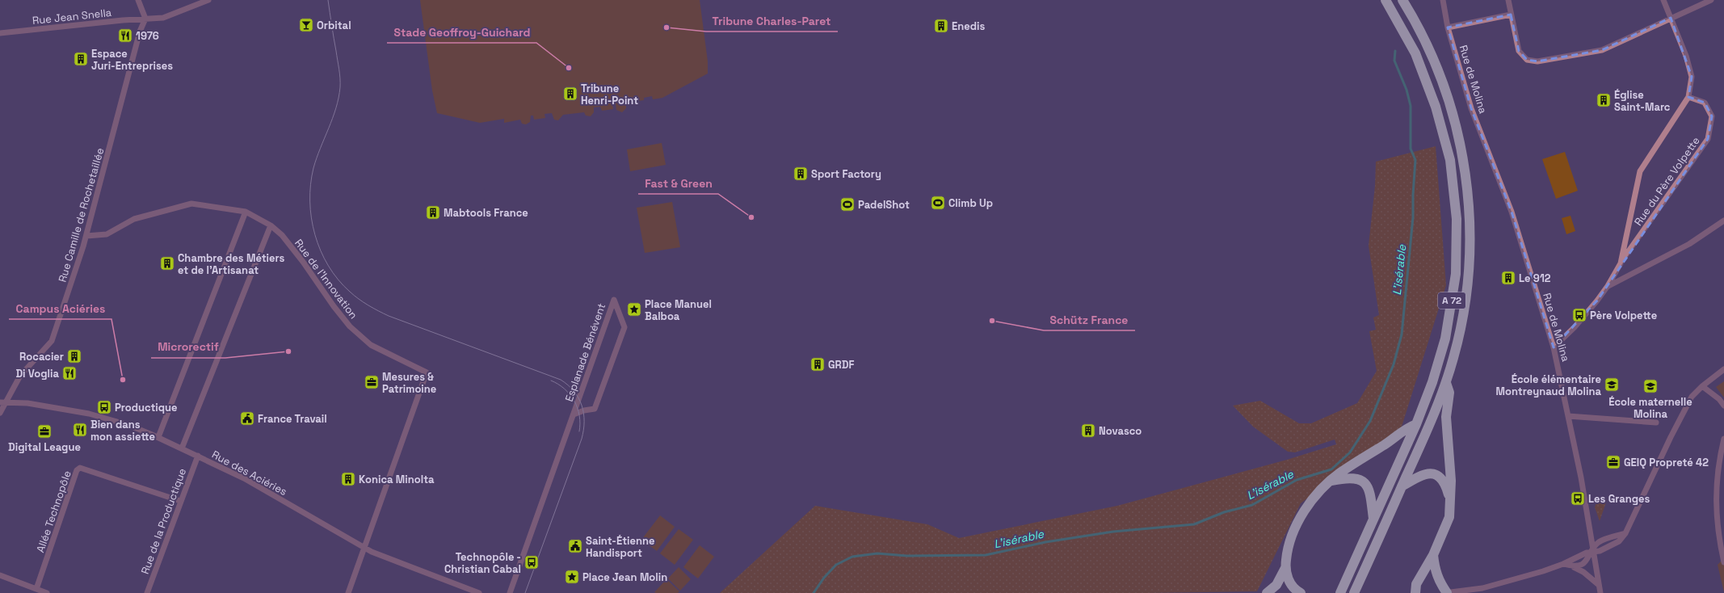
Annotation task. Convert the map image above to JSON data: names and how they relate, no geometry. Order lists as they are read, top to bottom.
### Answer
{
  "streets": {
    "highway": ["A 72"],
    "street": [
      "Rue Jean Snella",
      "Rue de Molina",
      "Rue du Père Volpette",
      "Rue Camille de Rochetaillée",
      "Rue de l'Innovation",
      "Esplanade Bénévent",
      "Rue des Aciéries",
      "Allée Technopôle",
      "Rue de la Productique"
    ]
  },
  "crossings": [
    ["Rue Jean Snella", "Rue Camille de Rochetaillée"],
    ["Rue de Molina", "Rue du Père Volpette"],
    ["Rue Camille de Rochetaillée", "Rue de l'Innovation"],
    ["Rue Camille de Rochetaillée", "Rue des Aciéries"],
    ["Rue de l'Innovation", "Rue des Aciéries"],
    ["Rue des Aciéries", "Rue de la Productique"],
    ["Allée Technopôle", "Rue de la Productique"]
  ],
  "water": ["L'isérable"],
  "places": {
    "bar": ["Orbital"],
    "building": [
      "Enedis",
      "Espace Juri-Entreprises",
      "Tribune Henri-Point",
      "Église Saint-Marc",
      "Sport Factory",
      "Mabtools France",
      "Chambre des Métiers et de l'Artisanat",
      "Le 912",
      "Rocacier",
      "GRDF",
      "Novasco",
      "Konica Minolta"
    ],
    "other": [
      "Tribune Charles-Paret",
      "Stade Geoffroy-Guichard",
      "Fast & Green",
      "Schütz France",
      "Microrectif",
      "Campus Aciéries"
    ],
    "restaurant": ["1976", "Di Voglia", "Bien dans mon assiette"],
    "sports": ["Climb Up", "PadelShot"],
    "place": ["Place Manuel Balboa", "Place Jean Molin"],
    "bus stop": [
      "Père Volpette",
      "Productique",
      "Les Granges",
      "Technopôle - Christian Cabal"
    ],
    "office": ["Mesures & Patrimoine", "Digital League", "GEIQ Propreté 42"],
    "school or university": ["École élémentaire Montreynaud Molina", "École maternelle Molina"],
    "public building": ["France Travail", "Saint-Étienne Handisport"]
  }
}
